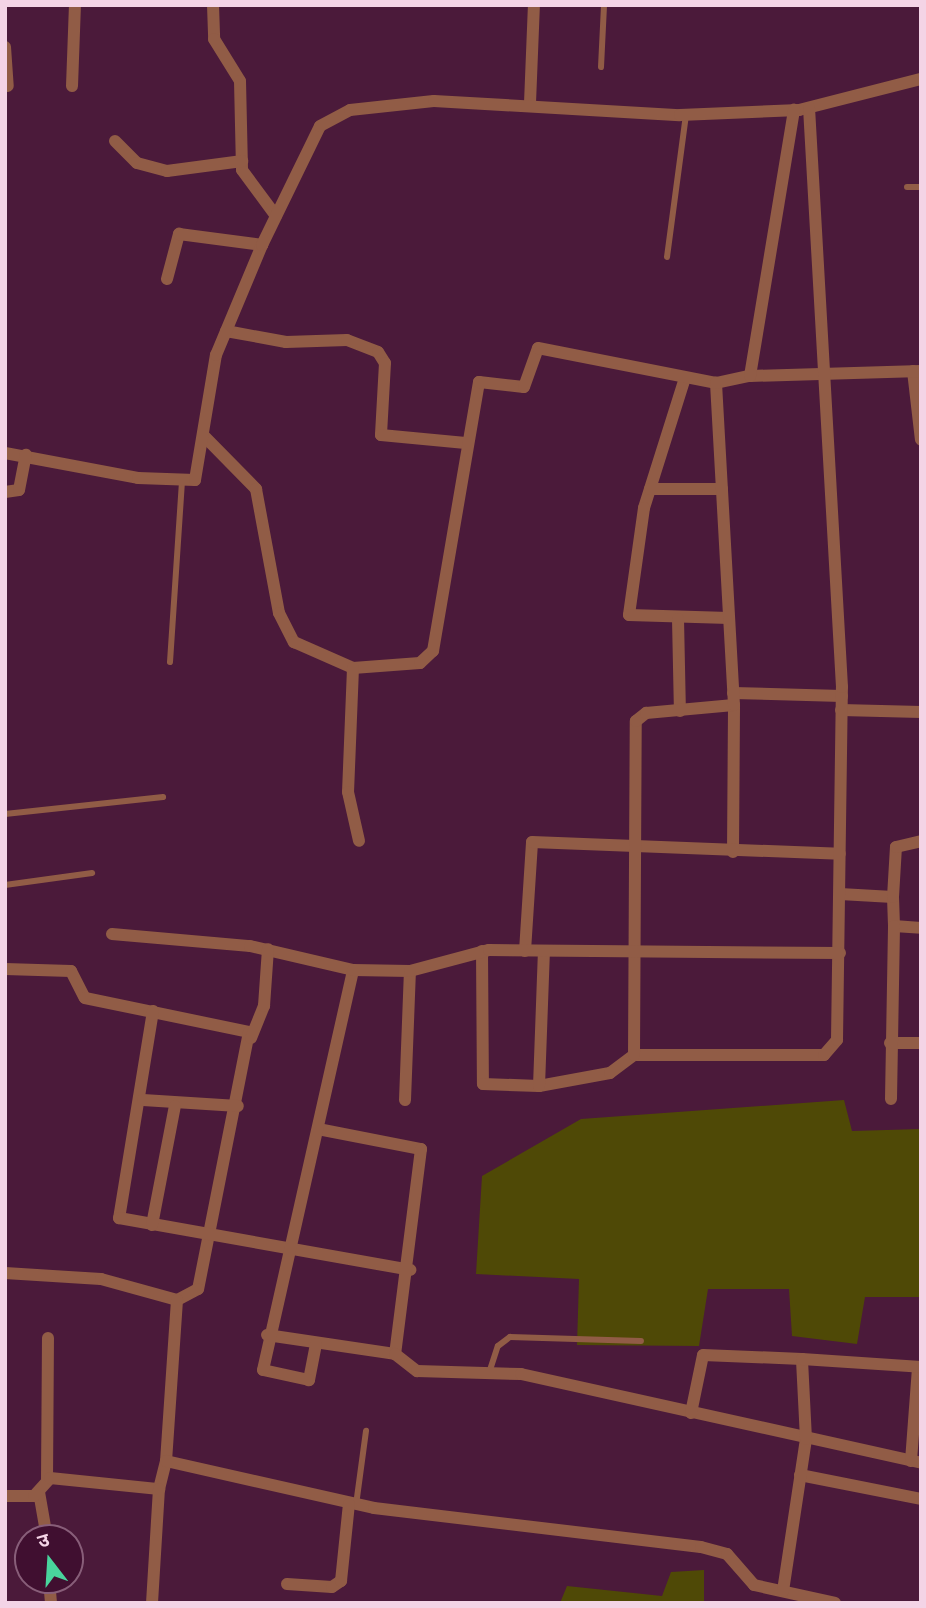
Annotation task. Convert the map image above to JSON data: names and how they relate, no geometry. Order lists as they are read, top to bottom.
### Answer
{
  "north": "top"
}
